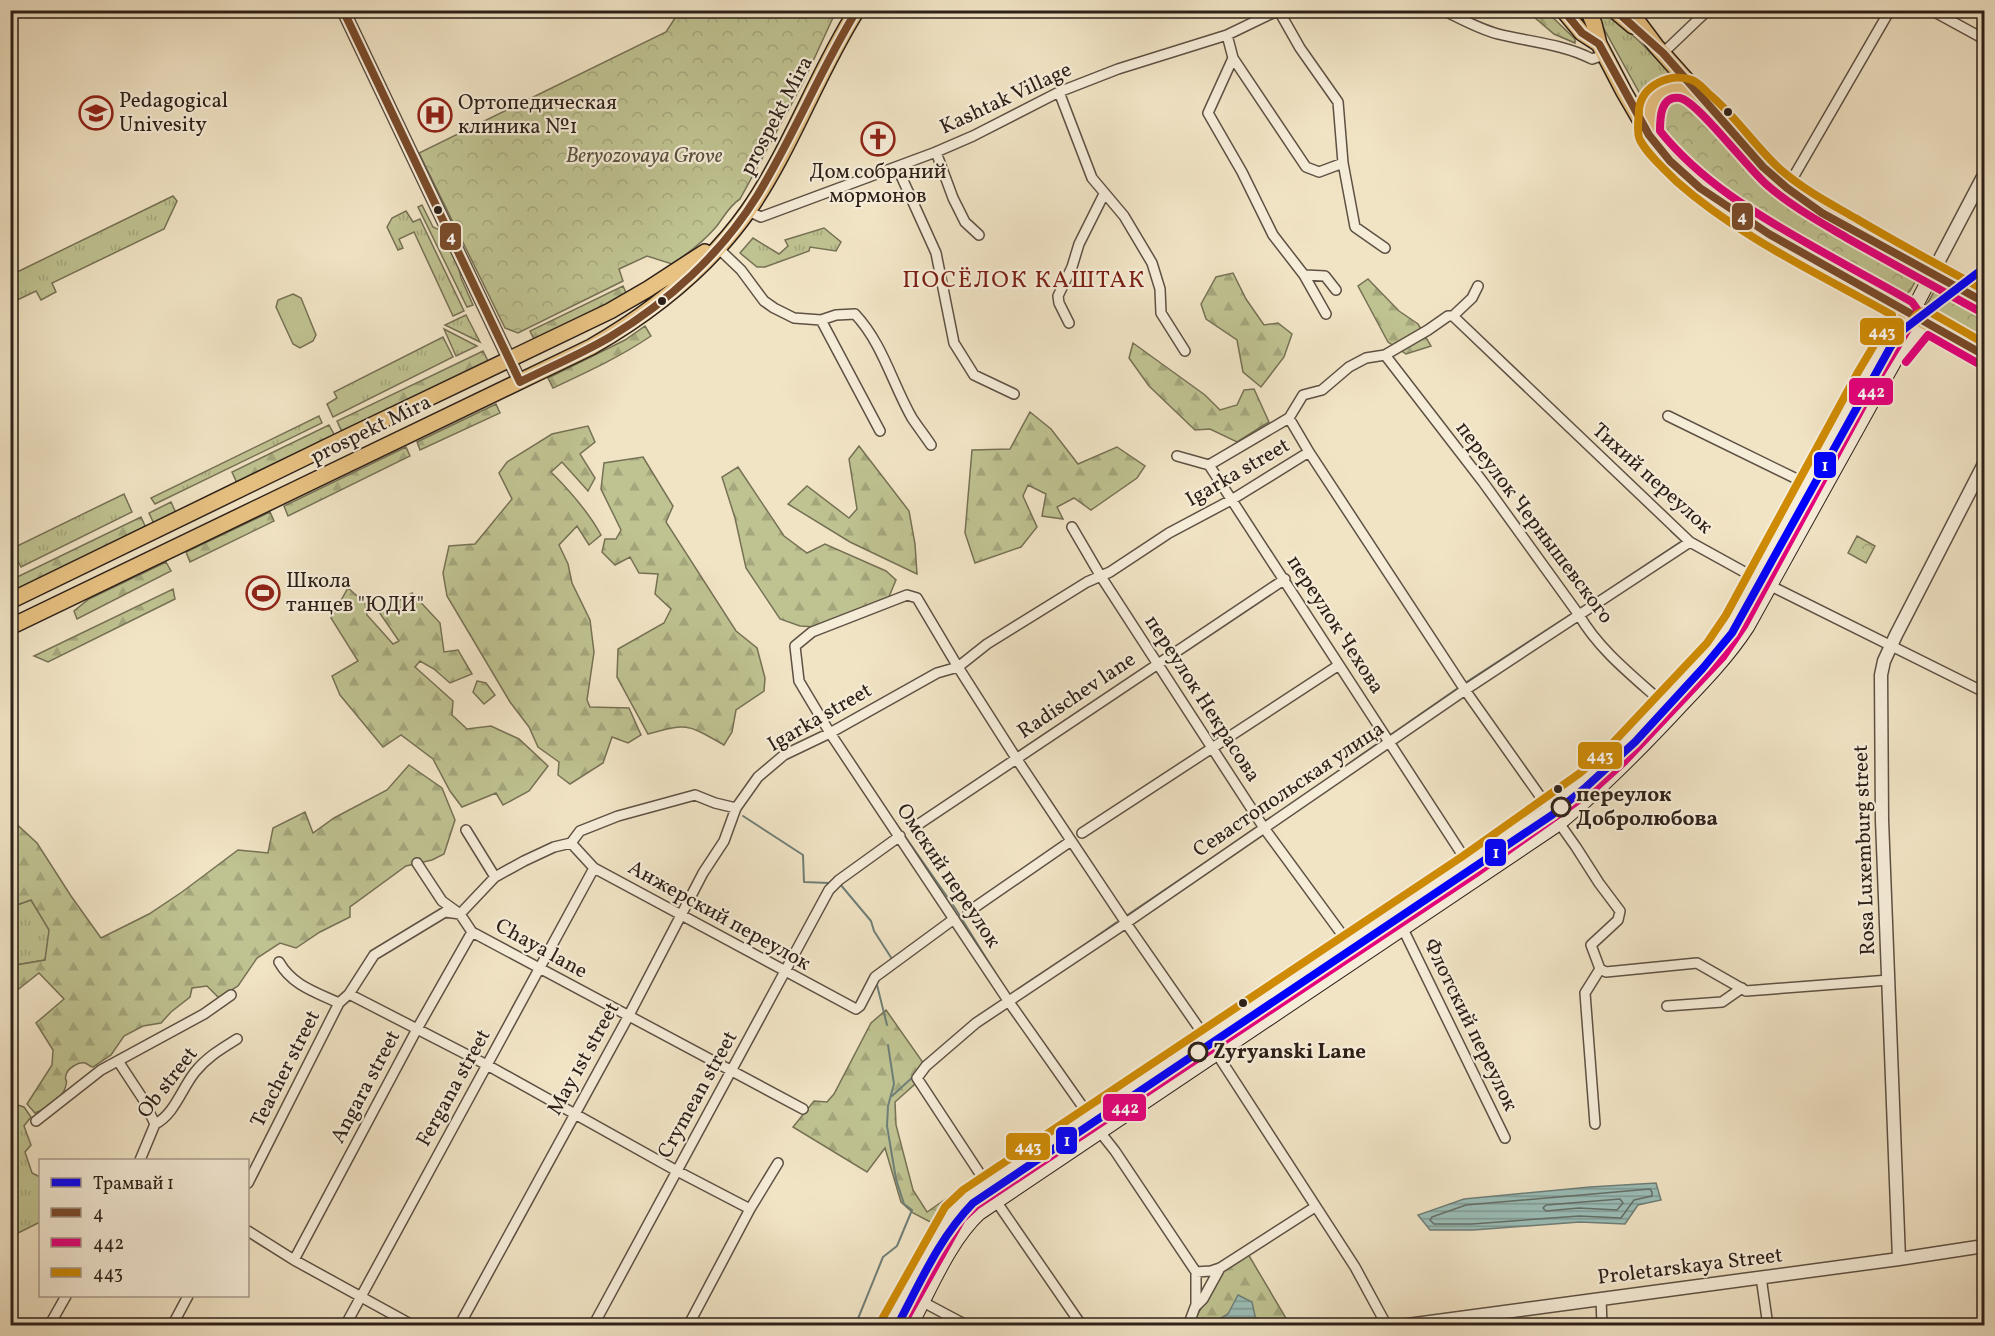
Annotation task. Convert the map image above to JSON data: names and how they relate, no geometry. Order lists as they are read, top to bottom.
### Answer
{
  "streets": {
    "main road": ["prospekt Mira"],
    "street": [
      "Kashtak Village",
      "Igarka street",
      "Тихий переулок",
      "переулок Чернышевского",
      "переулок Чехова",
      "Radischev lane",
      "переулок Некрасова",
      "Севастопольская улица",
      "Rosa Luxemburg street",
      "Омский переулок",
      "Анжерский переулок",
      "Chaya lane",
      "Флотский переулок",
      "May 1st street",
      "Teacher street",
      "Ob street",
      "Angara street",
      "Fergana street",
      "Crymean street",
      "Proletarskaya Street"
    ]
  },
  "crossings": [
    ["Kashtak Village", "prospekt Mira"],
    ["Igarka street", "переулок Чехова"],
    ["Igarka street", "переулок Некрасова"],
    ["Igarka street", "Омский переулок"],
    ["Igarka street", "May 1st street"],
    ["Тихий переулок", "Севастопольская улица"],
    ["Тихий переулок", "Rosa Luxemburg street"],
    ["переулок Чернышевского", "Севастопольская улица"],
    ["переулок Чехова", "Radischev lane"],
    ["переулок Чехова", "Севастопольская улица"],
    ["Radischev lane", "переулок Некрасова"],
    ["переулок Некрасова", "Севастопольская улица"],
    ["Севастопольская улица", "Омский переулок"],
    ["Rosa Luxemburg street", "Proletarskaya Street"],
    ["Омский переулок", "Анжерский переулок"],
    ["Омский переулок", "Crymean street"],
    ["Анжерский переулок", "May 1st street"],
    ["Анжерский переулок", "Fergana street"],
    ["Анжерский переулок", "Crymean street"],
    ["Chaya lane", "May 1st street"],
    ["Chaya lane", "Angara street"],
    ["Chaya lane", "Fergana street"],
    ["Chaya lane", "Crymean street"]
  ],
  "districts": ["ПОСЁЛОК КАШТАК"],
  "parks": ["Beryozovaya Grove"],
  "places": {
    "school or university": ["Pedagogical Univesity"],
    "hospital": ["Ортопедическая клиника №1"],
    "church": ["Дом собраний мормонов"],
    "sports": ["Школа танцев \"ЮДИ\""],
    "other": ["переулок Добролюбова", "Zyryanski Lane"]
  },
  "lines": [
    "transit line 4",
    "transit line 443",
    "transit line 442",
    "tram line 1"
  ],
  "legend": [
    "Трамвай 1",
    "4",
    "442",
    "443"
  ]
}
